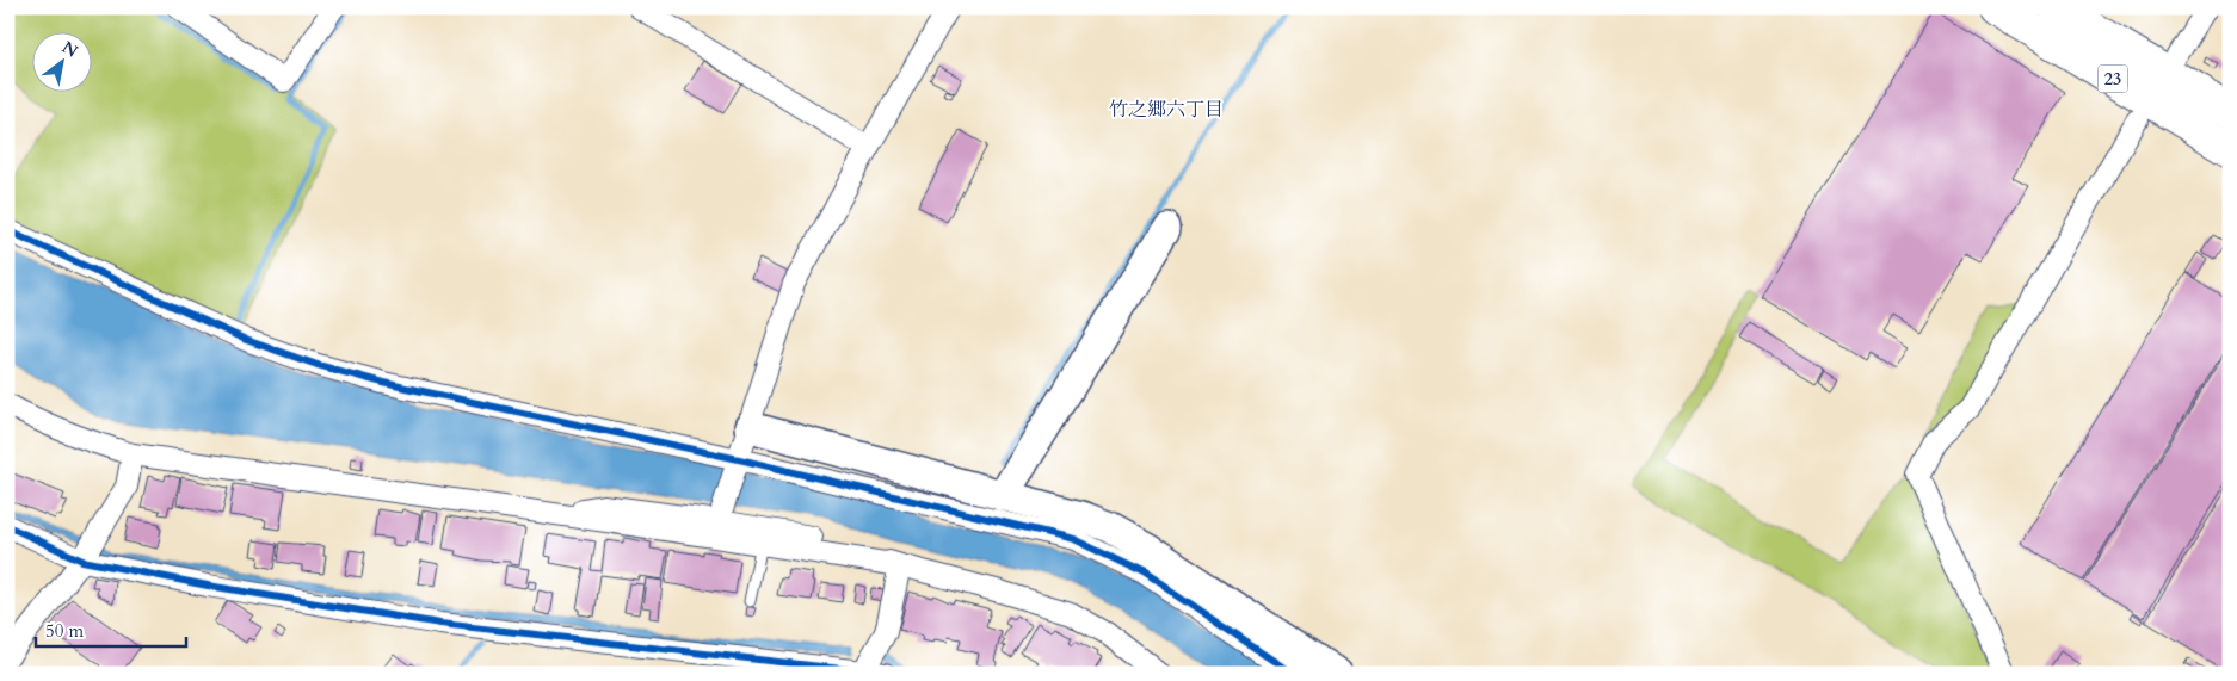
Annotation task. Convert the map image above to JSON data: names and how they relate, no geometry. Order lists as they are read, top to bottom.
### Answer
{
  "streets": {
    "highway": ["23"]
  },
  "districts": ["竹之郷六丁目"],
  "scale_bar": "50 m",
  "north": "top right"
}
